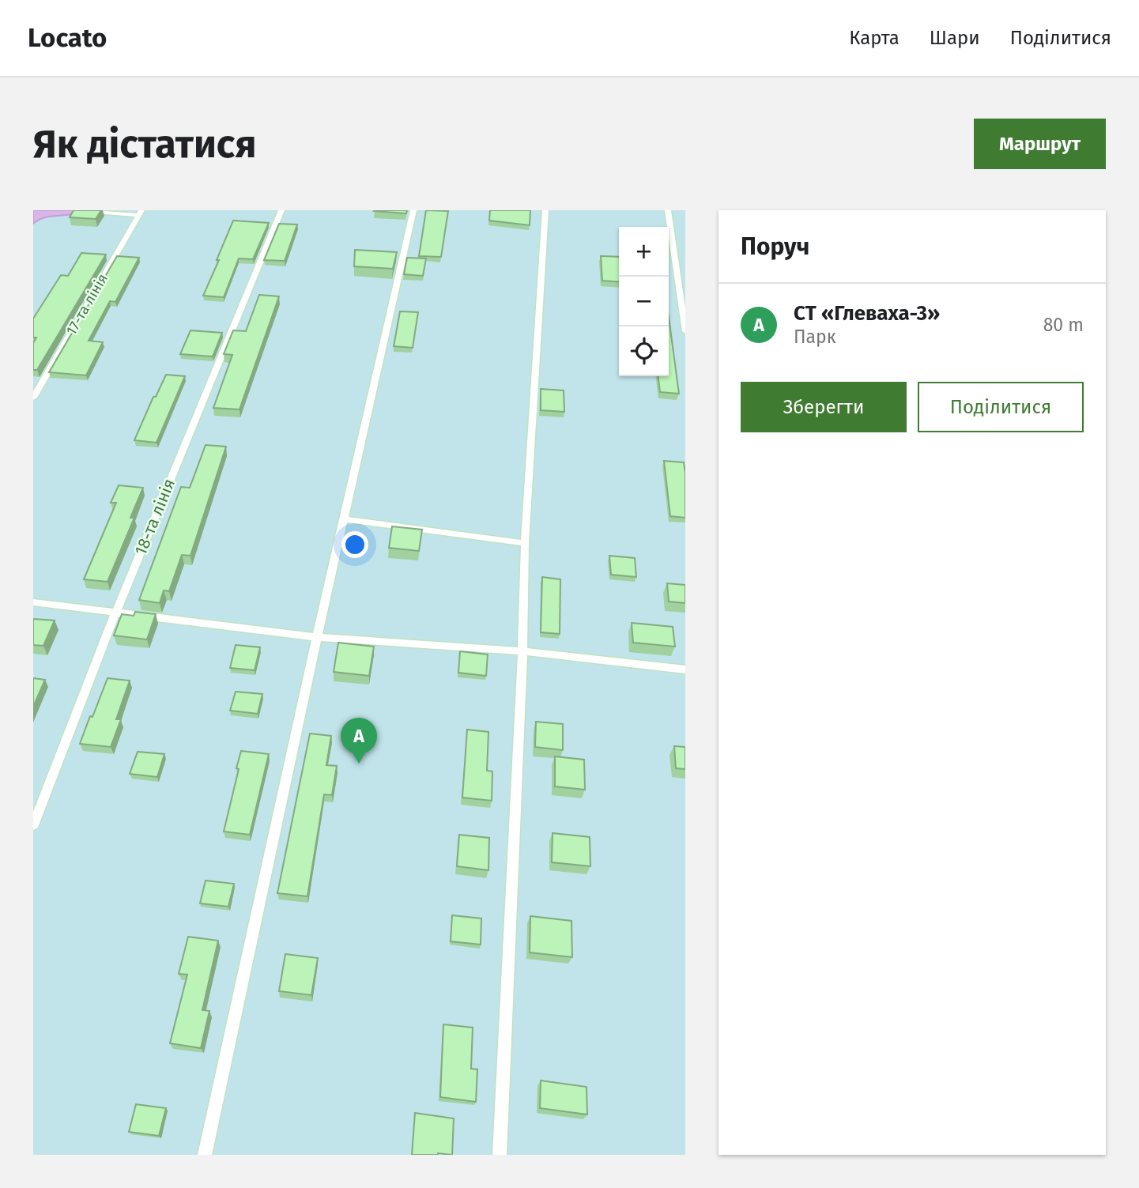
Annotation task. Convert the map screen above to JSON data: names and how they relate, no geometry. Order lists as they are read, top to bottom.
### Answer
{
  "streets": {
    "lane": ["17-та лінія", "18-та лінія"]
  },
  "page": {
    "header": "Locato",
    "nav": ["Карта", "Шари", "Поділитися"],
    "buttons": [
      "Маршрут",
      ["Зберегти", "Поділитися"]
    ],
    "title": "Як дістатися",
    "heading": "Поруч",
    "map_buttons": ["+", "−"],
    "list": [
      {
        "mark": "A",
        "name": "СТ «Глеваха-3»",
        "note": "Парк",
        "value": "80 m"
      }
    ],
    "pins": "A"
  }
}
